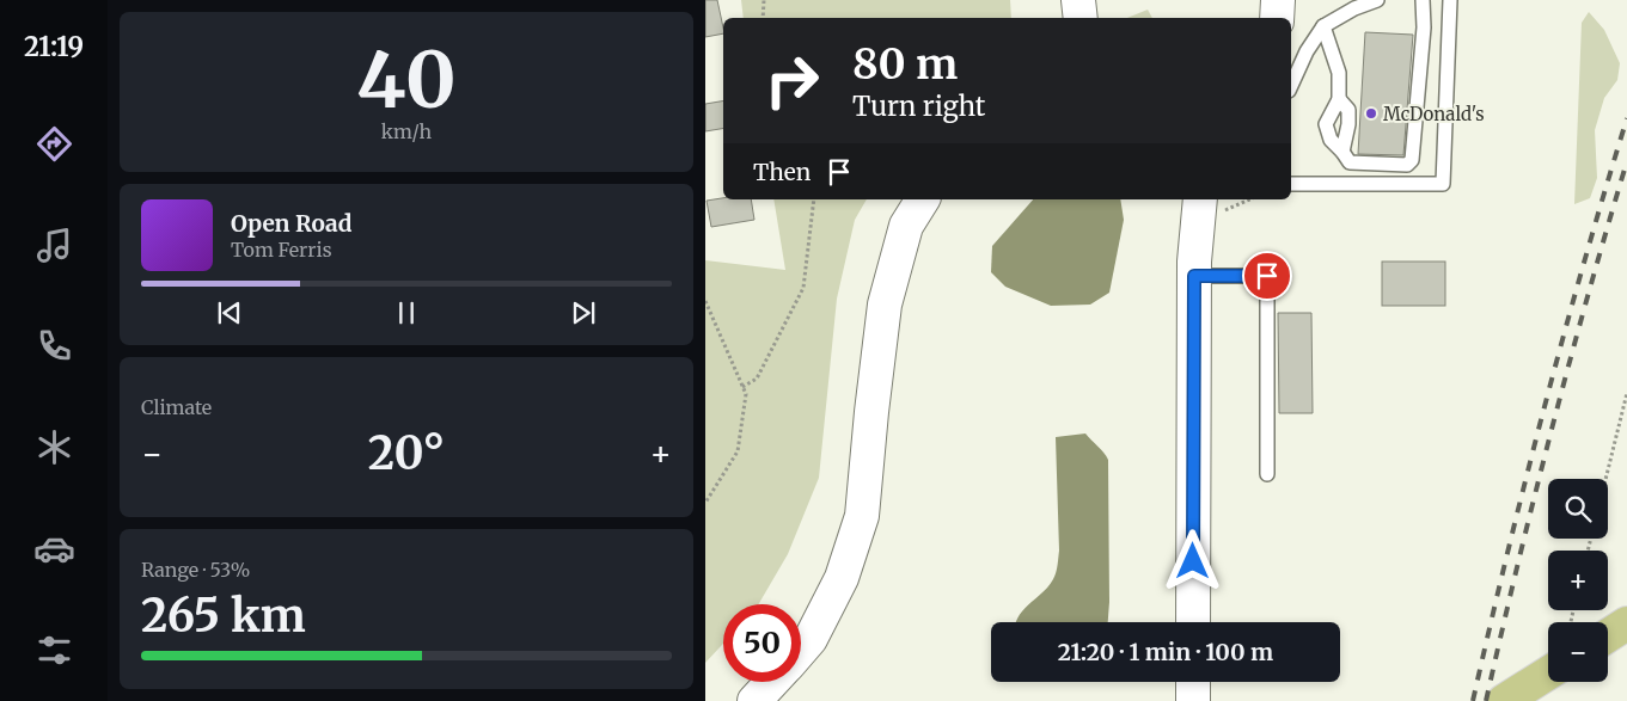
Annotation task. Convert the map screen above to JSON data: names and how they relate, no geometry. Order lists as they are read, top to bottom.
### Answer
{
  "places": ["McDonald's"],
  "page": {
    "tabs": "21:19",
    "tile": [
      ["40", "km/h"],
      "Climate",
      ["Range · 53%", "265 km"]
    ],
    "turn": ["80 m", "Turn right"],
    "then": "Then",
    "song": ["Open Road", "Tom Ferris"],
    "heat": ["−", "20°", "+"],
    "map_buttons": ["+", "−"],
    "limit": "50",
    "trip": "21:20 · 1 min · 100 m"
  }
}
